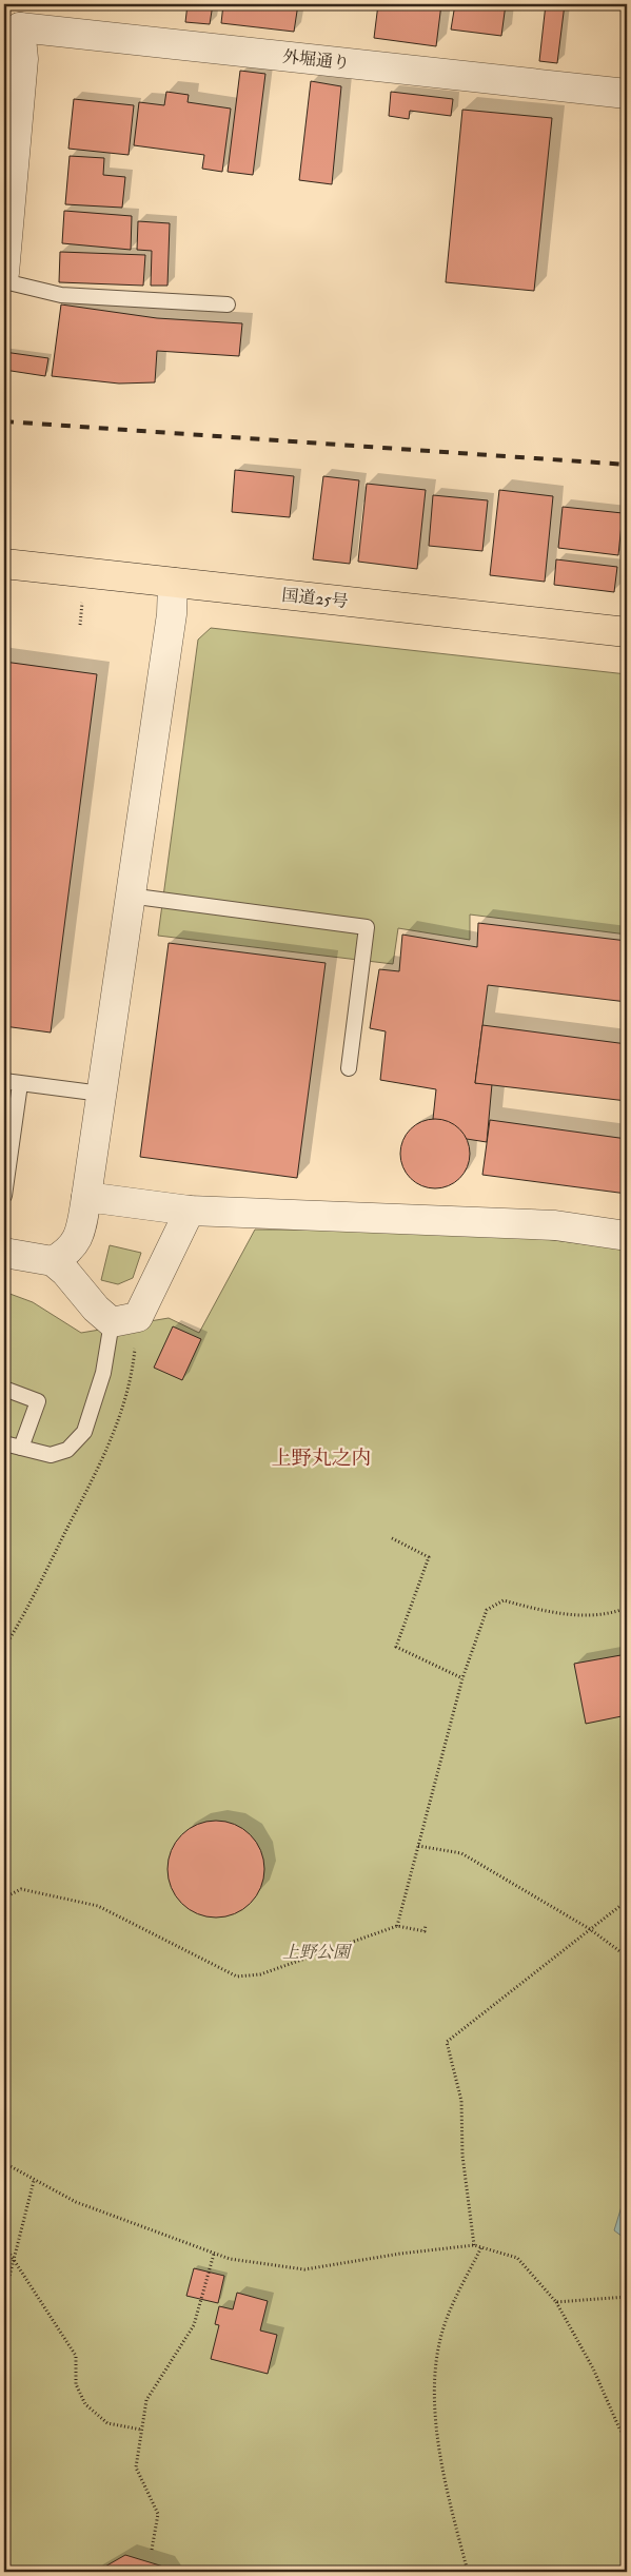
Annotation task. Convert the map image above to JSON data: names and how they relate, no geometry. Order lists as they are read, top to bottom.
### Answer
{
  "streets": {
    "highway": ["国道25号"],
    "street": ["外堀通り"]
  },
  "districts": ["上野丸之内"],
  "parks": ["上野公園"]
}
